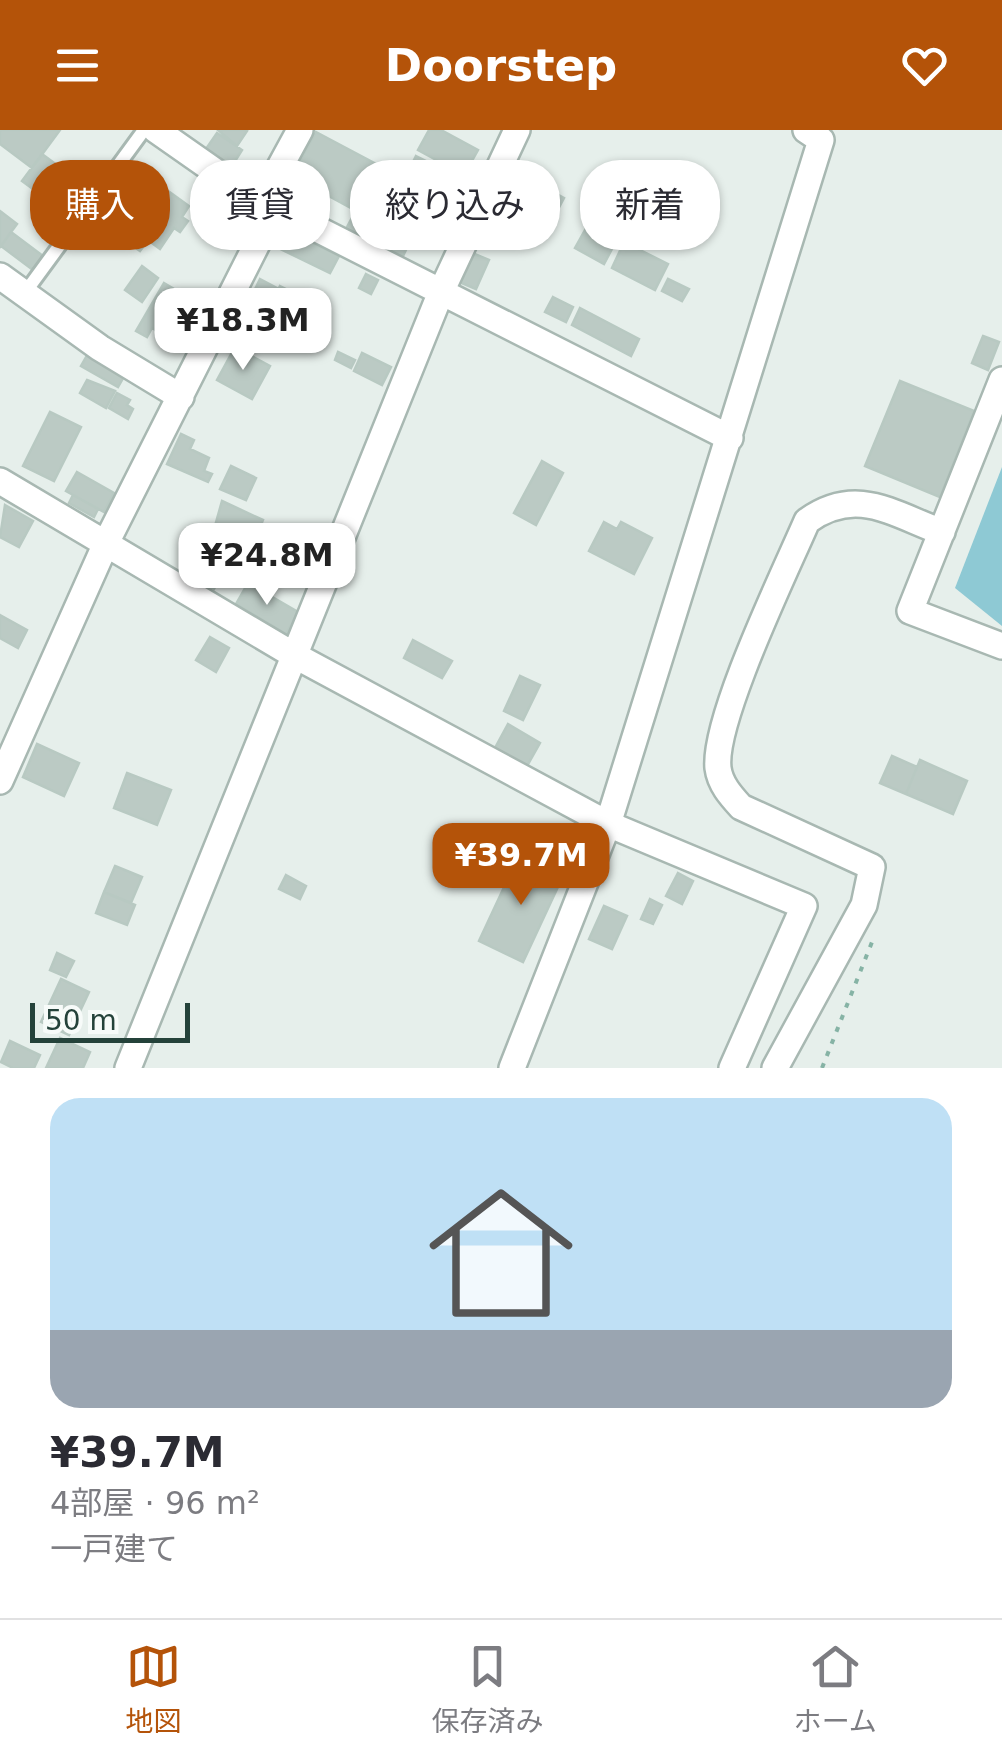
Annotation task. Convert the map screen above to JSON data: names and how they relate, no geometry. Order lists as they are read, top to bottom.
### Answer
{
  "scale_bar": "50 m",
  "page": {
    "header": "Doorstep",
    "chip": [
      "購入",
      "賃貸",
      "絞り込み",
      "新着"
    ],
    "price": ["¥18.3M", "¥24.8M", "¥39.7M"],
    "scale": "50 m",
    "list": [
      {
        "name": "¥39.7M",
        "note": "4部屋 · 96 m² · 一戸建て"
      }
    ],
    "tabs": ["地図", "保存済み", "ホーム"]
  }
}
